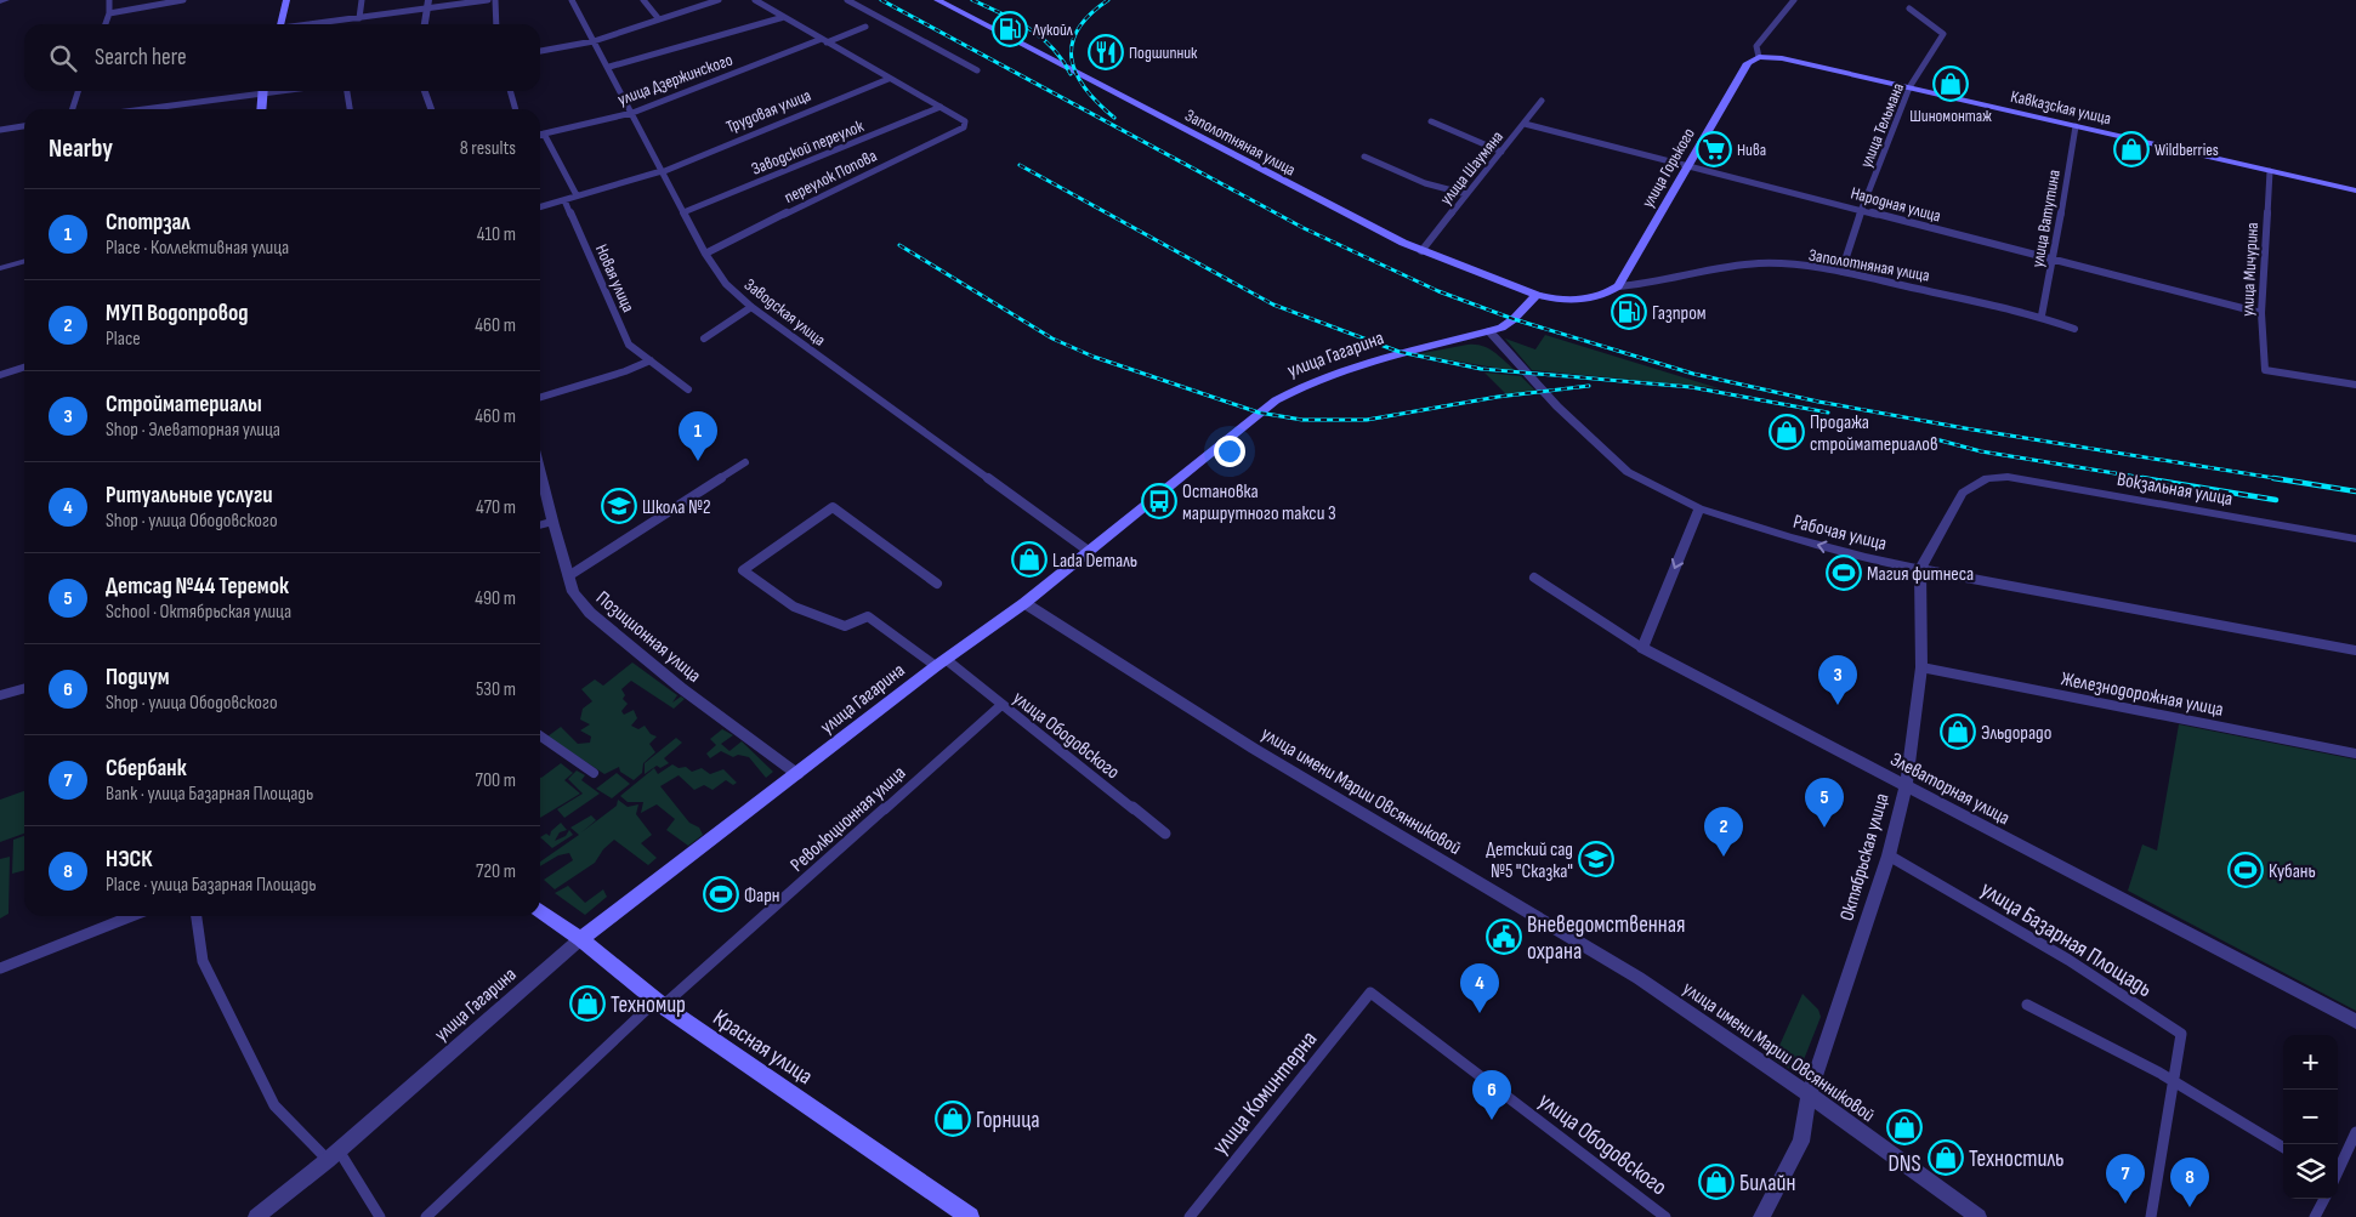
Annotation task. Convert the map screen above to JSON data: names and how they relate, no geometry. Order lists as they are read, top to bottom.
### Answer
{
  "streets": {
    "main road": [
      "Кавказская улица",
      "Заполотняная улица",
      "улица Горького",
      "улица Гагарина",
      "Красная улица"
    ],
    "street": [
      "улица Дзержинского",
      "Трудовая улица",
      "улица Тельмана",
      "Заводской переулок",
      "улица Шаумяна",
      "переулок Попова",
      "Народная улица",
      "улица Ватутина",
      "улица Мичурина",
      "Новая улица",
      "Заводская улица",
      "Вокзальная улица",
      "Рабочая улица",
      "Позиционная улица",
      "Железнодорожная улица",
      "улица Ободовского",
      "Элеваторная улица",
      "улица имени Марии Овсянниковой",
      "Революционная улица",
      "Октябрьская улица",
      "улица Базарная Площадь",
      "улица Коминтерна"
    ]
  },
  "crossings": [
    ["улица Дзержинского", "Заводская улица"],
    ["Кавказская улица", "улица Тельмана"],
    ["Кавказская улица", "улица Горького"],
    ["Кавказская улица", "улица Ватутина"],
    ["Кавказская улица", "улица Мичурина"],
    ["Трудовая улица", "Новая улица"],
    ["Трудовая улица", "Заводская улица"],
    ["улица Тельмана", "Заполотняная улица"],
    ["улица Тельмана", "Народная улица"],
    ["Заполотняная улица", "улица Шаумяна"],
    ["Заполотняная улица", "улица Горького"],
    ["Заполотняная улица", "улица Ватутина"],
    ["Заполотняная улица", "улица Гагарина"],
    ["Заводской переулок", "переулок Попова"],
    ["Заводской переулок", "Заводская улица"],
    ["улица Шаумяна", "Народная улица"],
    ["улица Горького", "Народная улица"],
    ["переулок Попова", "Заводская улица"],
    ["Народная улица", "улица Ватутина"],
    ["Народная улица", "улица Мичурина"],
    ["Заводская улица", "улица Гагарина"],
    ["улица Гагарина", "Рабочая улица"],
    ["улица Гагарина", "Позиционная улица"],
    ["улица Гагарина", "улица Ободовского"],
    ["улица Гагарина", "улица имени Марии Овсянниковой"],
    ["улица Гагарина", "Красная улица"],
    ["Вокзальная улица", "Октябрьская улица"],
    ["Рабочая улица", "Октябрьская улица"],
    ["Железнодорожная улица", "Октябрьская улица"],
    ["улица Ободовского", "Революционная улица"],
    ["улица Ободовского", "улица Коминтерна"],
    ["Элеваторная улица", "Октябрьская улица"],
    ["улица имени Марии Овсянниковой", "Октябрьская улица"],
    ["Революционная улица", "Красная улица"],
    ["Октябрьская улица", "улица Базарная Площадь"]
  ],
  "places": {
    "fuel station": ["Лукойл", "Газпром"],
    "restaurant": ["Подшипник"],
    "shop": [
      "Шиномонтаж",
      "Wildberries",
      "Продажа стройматериалов",
      "Lada Dеталь",
      "Эльдорадо",
      "Техномир",
      "Горница",
      "DNS",
      "Техностиль",
      "Билайн"
    ],
    "supermarket": ["Нива"],
    "bus stop": ["Остановка маршрутного такси 3"],
    "school or university": ["Школа №2", "Детский сад №5 \"Сказка\""],
    "sports": ["Магия фитнеса", "Кубань", "Фарн"],
    "public building": ["Вневедомственная охрана"]
  },
  "page": {
    "search": "Search here",
    "heading": ["Nearby", "8 results"],
    "list": [
      {
        "mark": "1",
        "name": "Спотрзал",
        "note": "Place · Коллективная улица",
        "value": "410 m"
      },
      {
        "mark": "2",
        "name": "МУП Водопровод",
        "note": "Place",
        "value": "460 m"
      },
      {
        "mark": "3",
        "name": "Стройматериалы",
        "note": "Shop · Элеваторная улица",
        "value": "460 m"
      },
      {
        "mark": "4",
        "name": "Ритуальные услуги",
        "note": "Shop · улица Ободовского",
        "value": "470 m"
      },
      {
        "mark": "5",
        "name": "Детсад №44 Теремок",
        "note": "School · Октябрьская улица",
        "value": "490 m"
      },
      {
        "mark": "6",
        "name": "Подиум",
        "note": "Shop · улица Ободовского",
        "value": "530 m"
      },
      {
        "mark": "7",
        "name": "Сбербанк",
        "note": "Bank · улица Базарная Площадь",
        "value": "700 m"
      },
      {
        "mark": "8",
        "name": "НЭСК",
        "note": "Place · улица Базарная Площадь",
        "value": "720 m"
      }
    ],
    "pins": [
      "1",
      "3",
      "5",
      "2",
      "4",
      "6",
      "7",
      "8"
    ],
    "map_buttons": ["+", "−"]
  }
}
